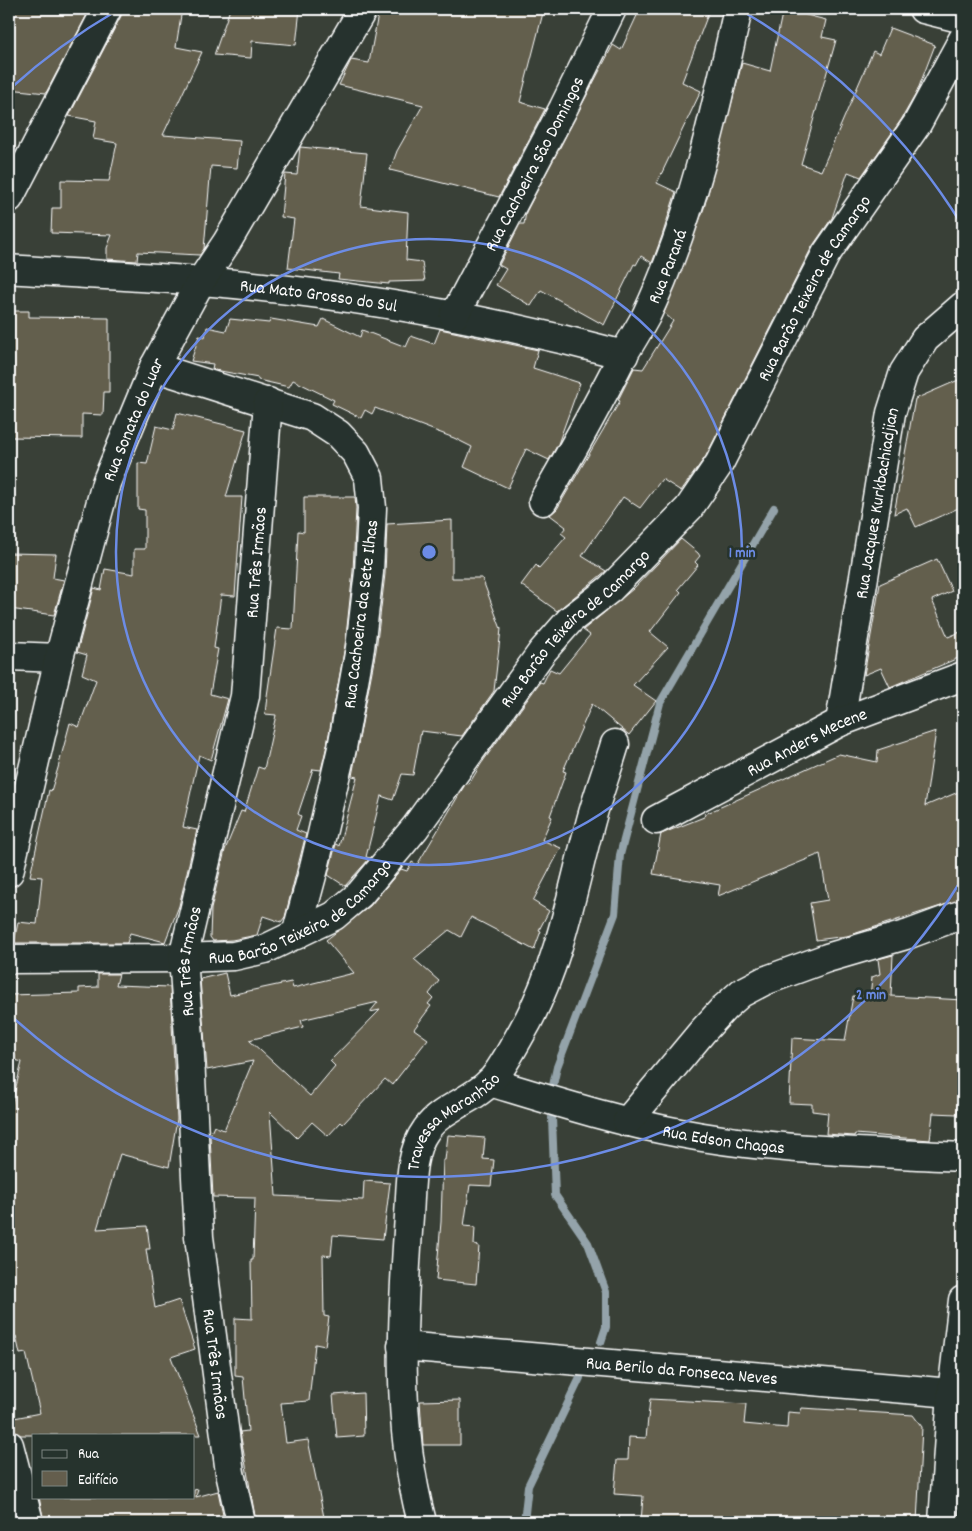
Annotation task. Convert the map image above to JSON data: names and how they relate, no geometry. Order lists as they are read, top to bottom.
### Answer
{
  "streets": {
    "street": [
      "Rua Cachoeira São Domingos",
      "Rua Paraná",
      "Rua Barão Teixeira de Camargo",
      "Rua Mato Grosso do Sul",
      "Rua Sonata do Luar",
      "Rua Jacques Kurkbachiadjian",
      "Rua Três Irmãos",
      "Rua Cachoeira da Sete Ilhas",
      "Rua Anders Mecene",
      "Travessa Maranhão",
      "Rua Edson Chagas",
      "Rua Berilo da Fonseca Neves"
    ]
  },
  "crossings": [
    ["Rua Cachoeira São Domingos", "Rua Mato Grosso do Sul"],
    ["Rua Paraná", "Rua Mato Grosso do Sul"],
    ["Rua Barão Teixeira de Camargo", "Rua Três Irmãos"],
    ["Rua Barão Teixeira de Camargo", "Rua Cachoeira da Sete Ilhas"],
    ["Rua Mato Grosso do Sul", "Rua Sonata do Luar"],
    ["Rua Sonata do Luar", "Rua Cachoeira da Sete Ilhas"],
    ["Rua Jacques Kurkbachiadjian", "Rua Anders Mecene"],
    ["Rua Três Irmãos", "Rua Cachoeira da Sete Ilhas"],
    ["Travessa Maranhão", "Rua Edson Chagas"],
    ["Travessa Maranhão", "Rua Berilo da Fonseca Neves"]
  ],
  "legend": ["Rua", "Edifício"],
  "rings": ["1 min", "2 min"]
}
